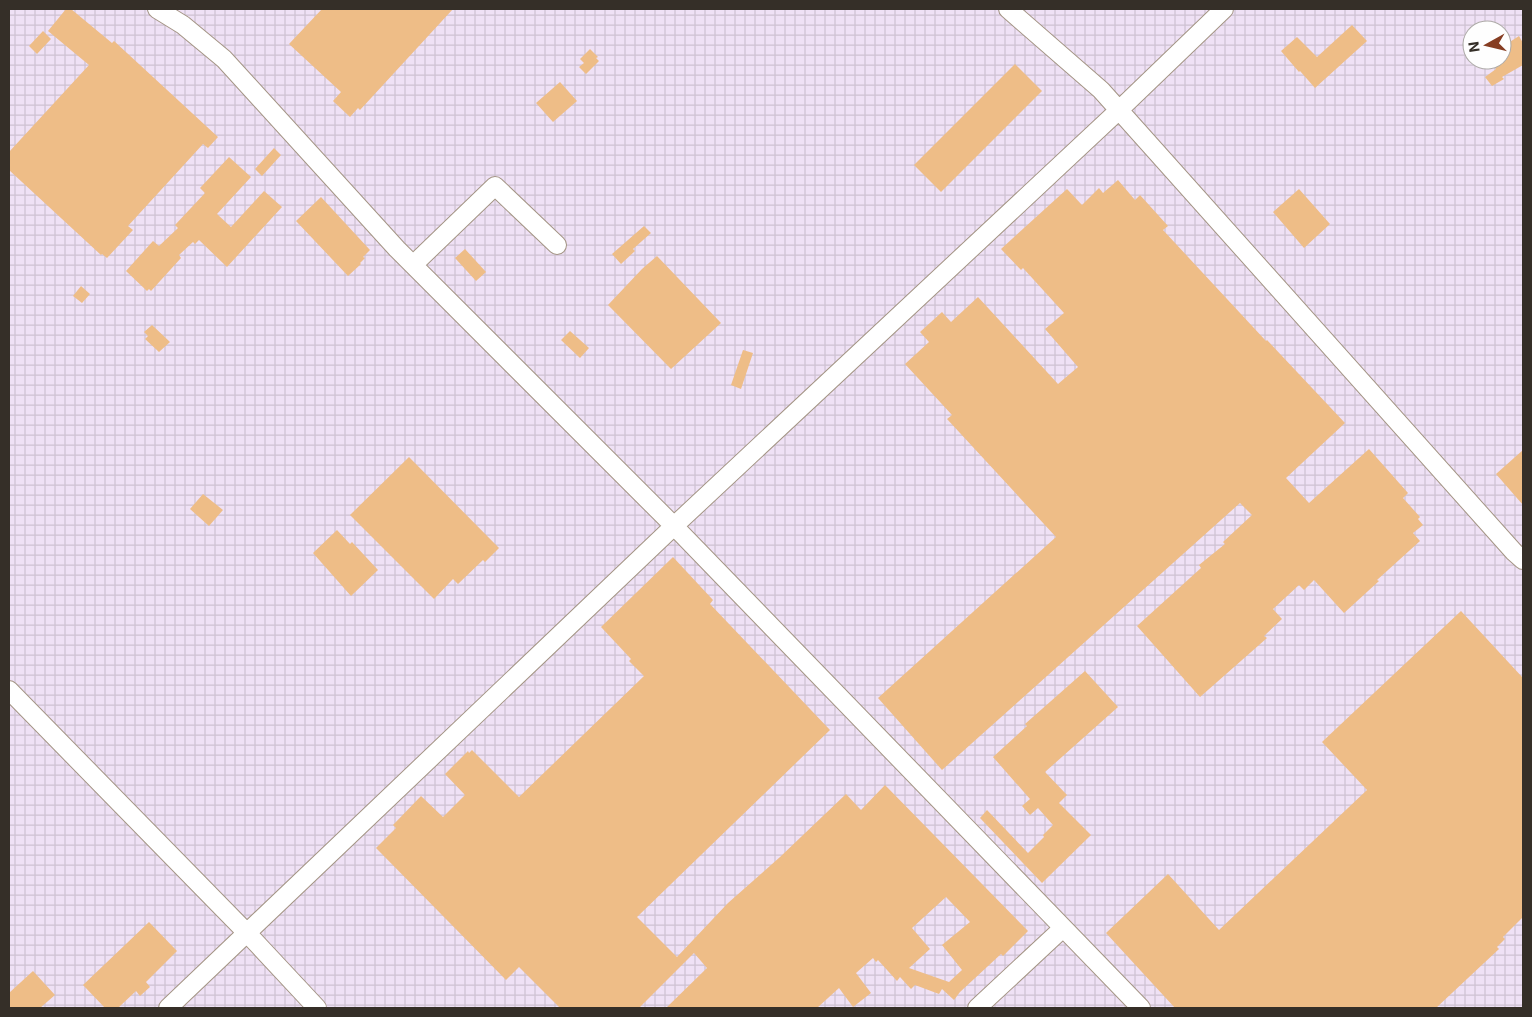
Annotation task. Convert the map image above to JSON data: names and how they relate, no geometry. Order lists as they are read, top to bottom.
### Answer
{
  "north": "left"
}
